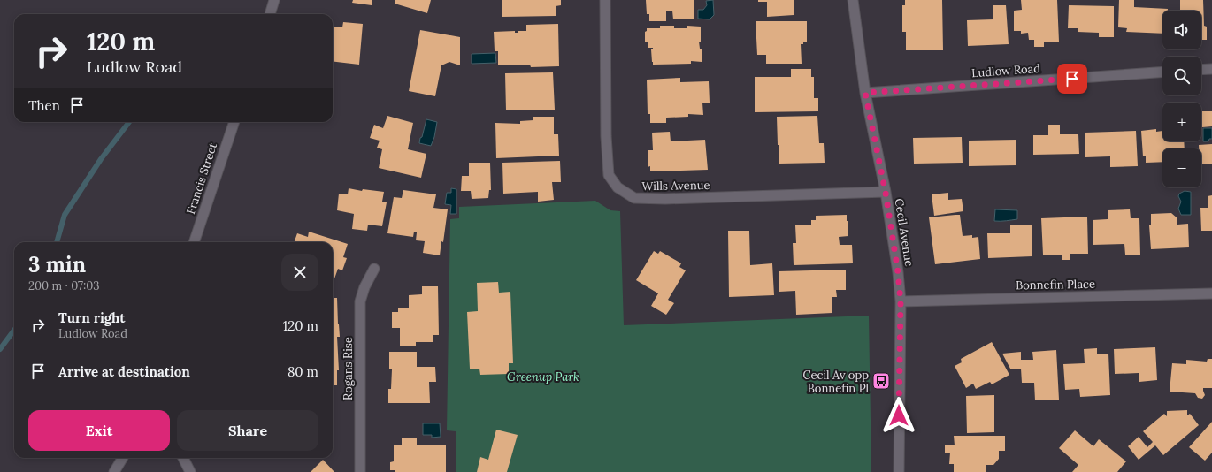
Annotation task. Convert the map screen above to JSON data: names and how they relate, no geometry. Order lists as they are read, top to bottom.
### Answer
{
  "streets": {
    "street": [
      "Ludlow Road",
      "Francis Street",
      "Wills Avenue",
      "Cecil Avenue",
      "Bonnefin Place",
      "Rogans Rise"
    ]
  },
  "crossings": [
    ["Ludlow Road", "Cecil Avenue"],
    ["Wills Avenue", "Cecil Avenue"],
    ["Cecil Avenue", "Bonnefin Place"]
  ],
  "parks": ["Greenup Park"],
  "places": {
    "bus stop": ["Cecil Av opp Bonnefin Pl"]
  },
  "page": {
    "map_buttons": ["+", "−"],
    "turn": ["120 m", "Ludlow Road"],
    "then": "Then",
    "heading": ["3 min", "200 m · 07:03"],
    "list": [
      {
        "name": "Turn right",
        "note": "Ludlow Road",
        "value": "120 m"
      },
      {
        "name": "Arrive at destination",
        "value": "80 m"
      }
    ],
    "buttons": ["Exit", "Share"]
  }
}
